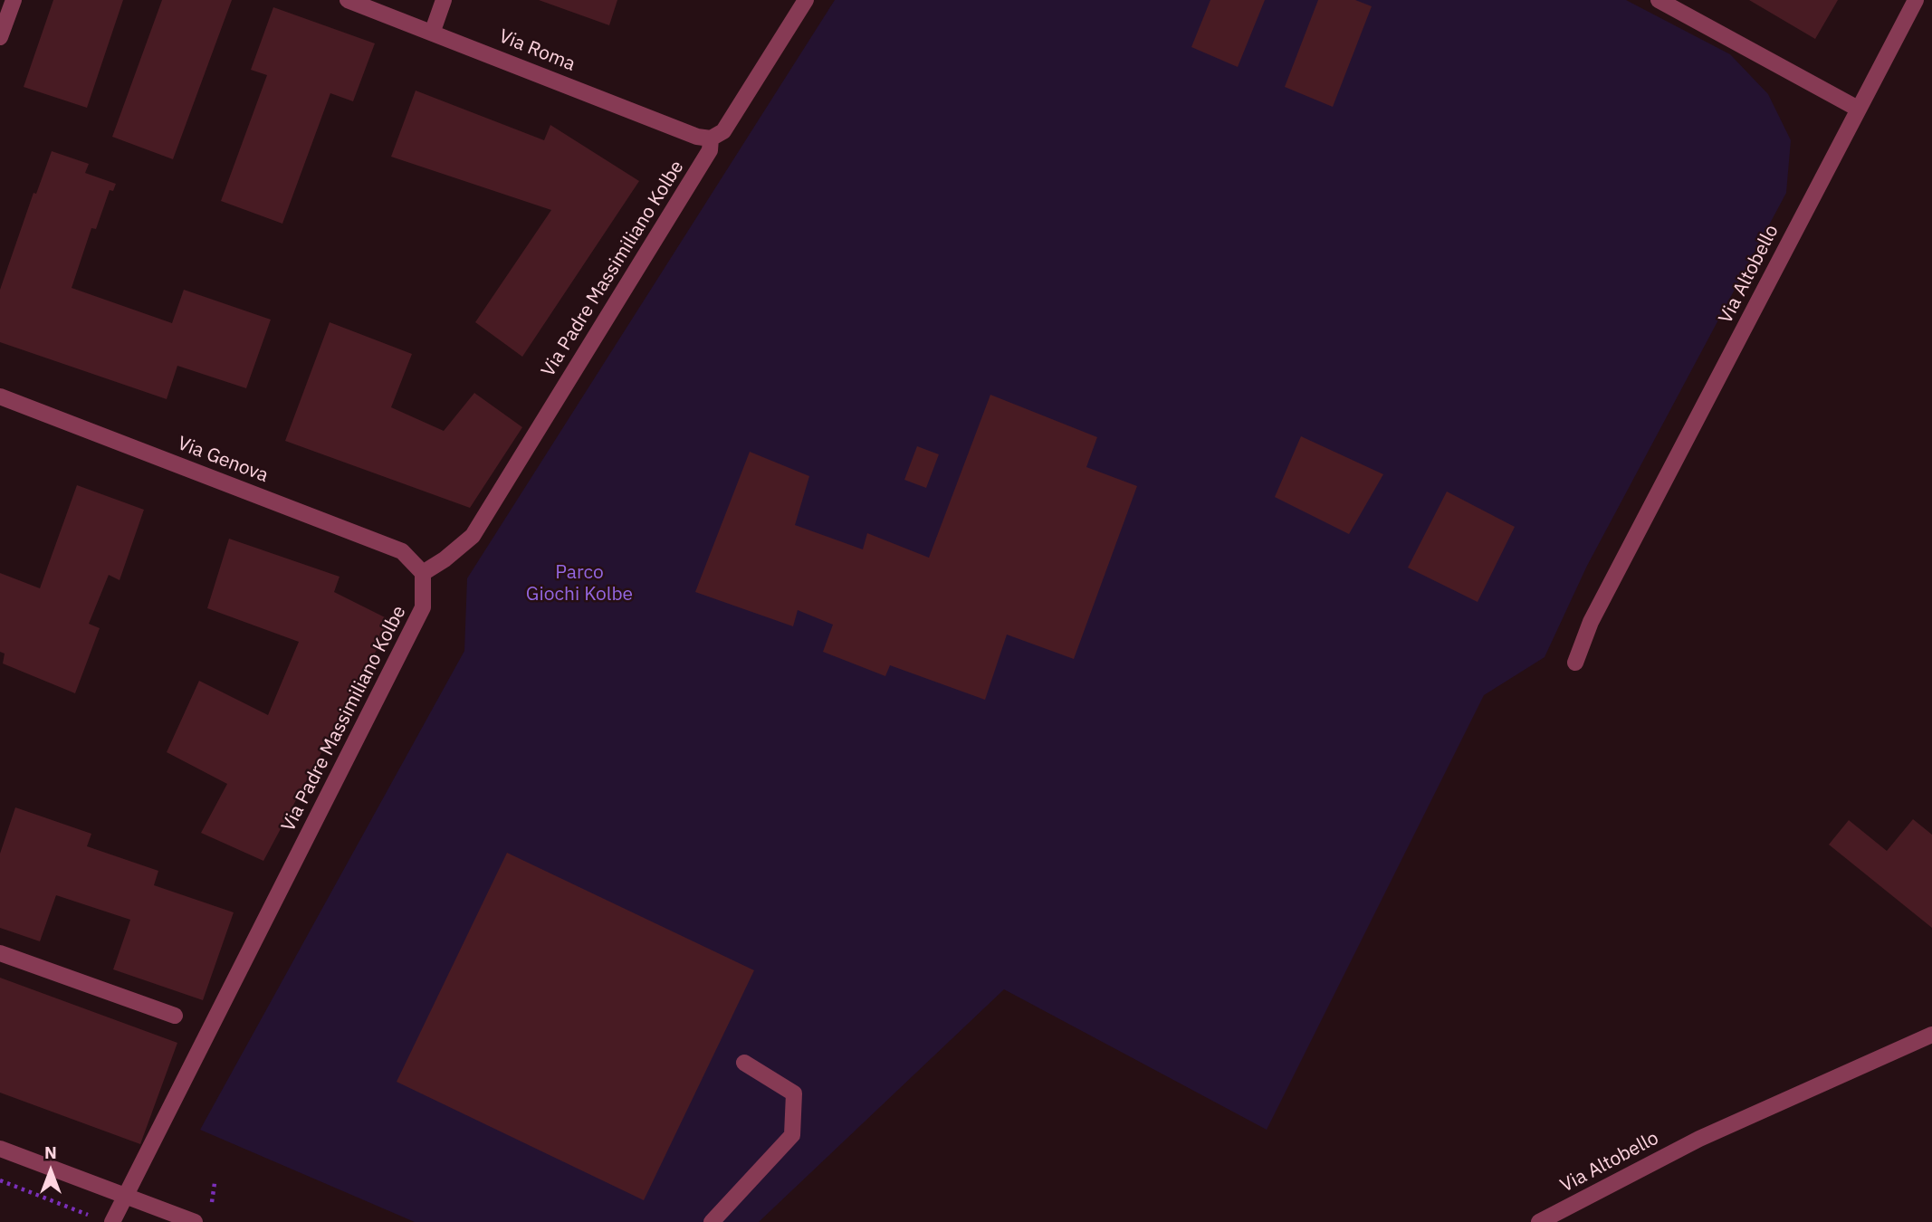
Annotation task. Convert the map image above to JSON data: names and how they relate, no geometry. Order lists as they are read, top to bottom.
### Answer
{
  "streets": {
    "street": [
      "Via Roma",
      "Via Padre Massimiliano Kolbe",
      "Via Altobello",
      "Via Genova"
    ]
  },
  "crossings": [
    ["Via Roma", "Via Padre Massimiliano Kolbe"],
    ["Via Padre Massimiliano Kolbe", "Via Genova"]
  ],
  "parks": ["Parco Giochi Kolbe"],
  "north": "top"
}
